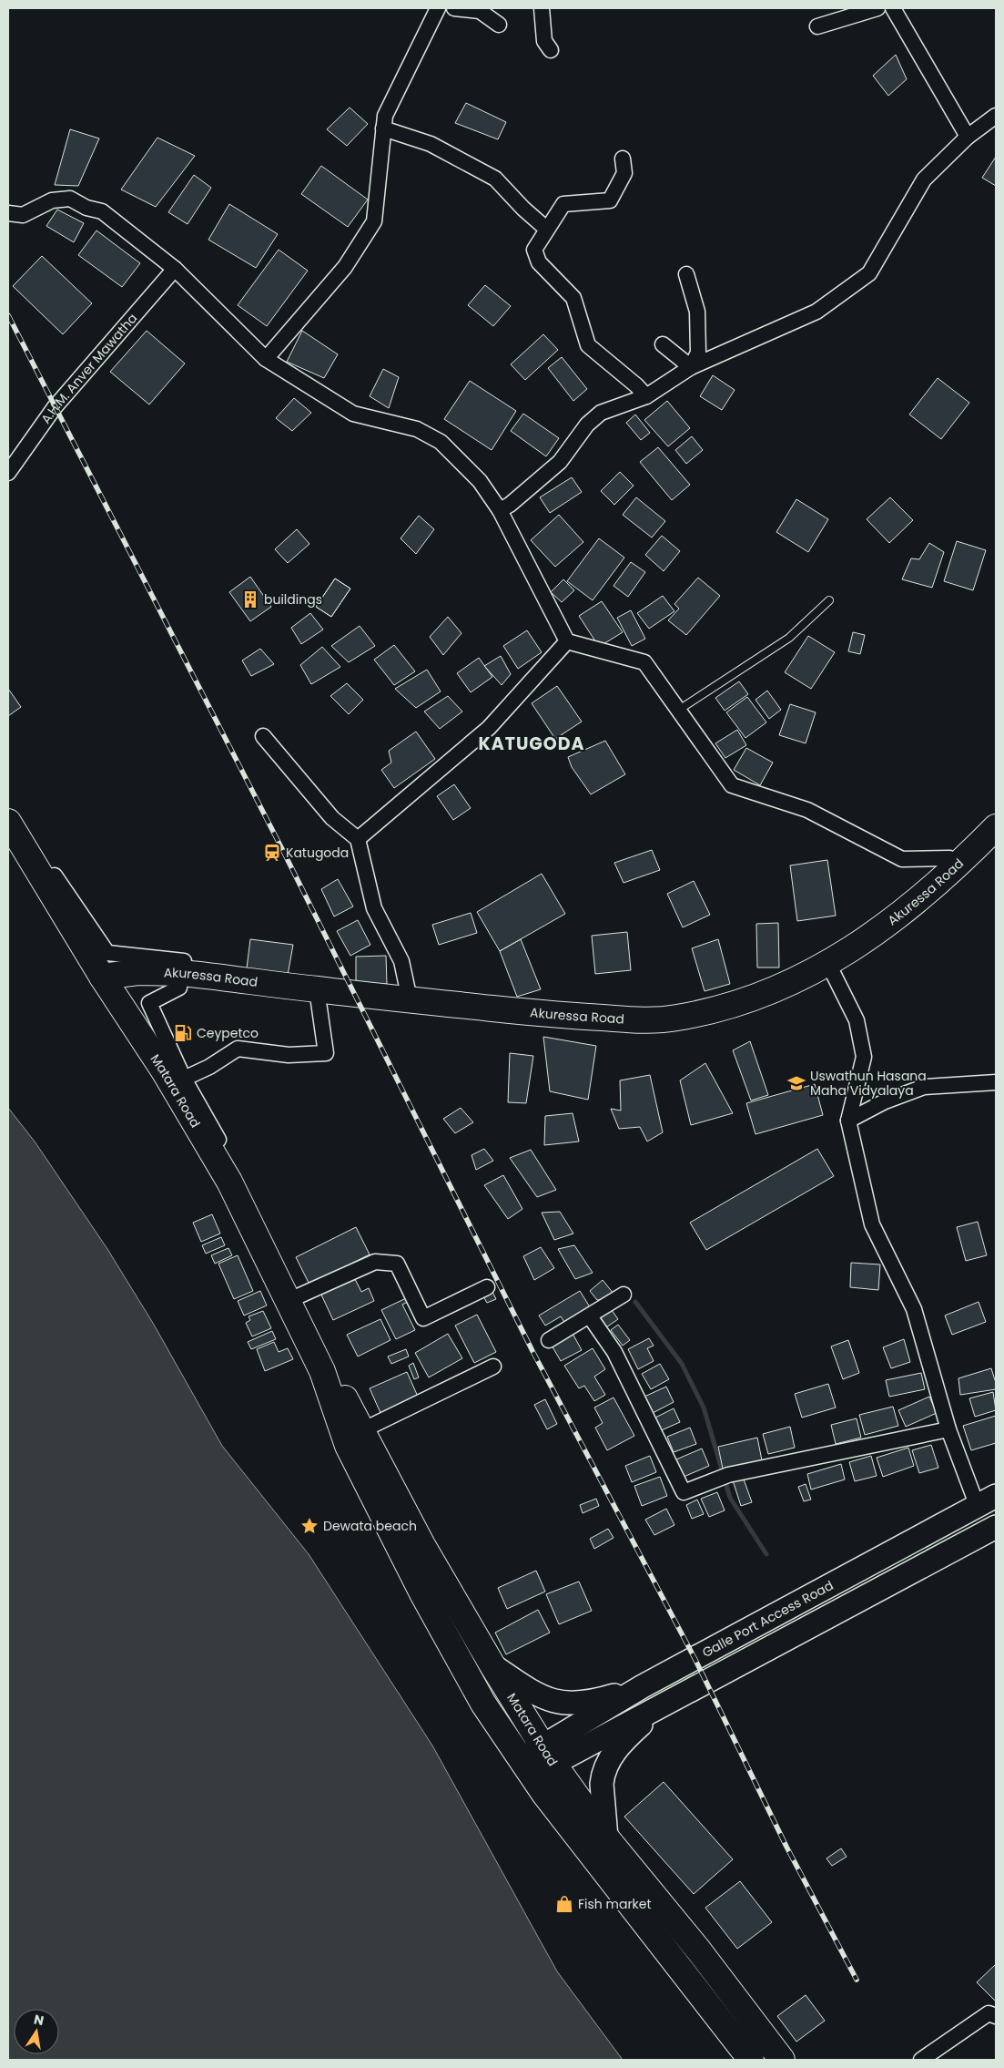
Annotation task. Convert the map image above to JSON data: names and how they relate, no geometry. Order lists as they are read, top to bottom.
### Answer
{
  "streets": {
    "highway": ["Akuressa Road", "Matara Road"],
    "main road": ["Galle Port Access Road"],
    "street": ["A.H.M. Anver Mawatha"]
  },
  "crossings": [
    ["Akuressa Road", "Matara Road"],
    ["Matara Road", "Galle Port Access Road"]
  ],
  "districts": ["KATUGODA"],
  "places": {
    "building": ["buildings"],
    "station": ["Katugoda"],
    "fuel station": ["Ceypetco"],
    "school or university": ["Uswathun Hasana Maha Vidyalaya"],
    "place": ["Dewata beach"],
    "shop": ["Fish market"]
  },
  "north": "top"
}
